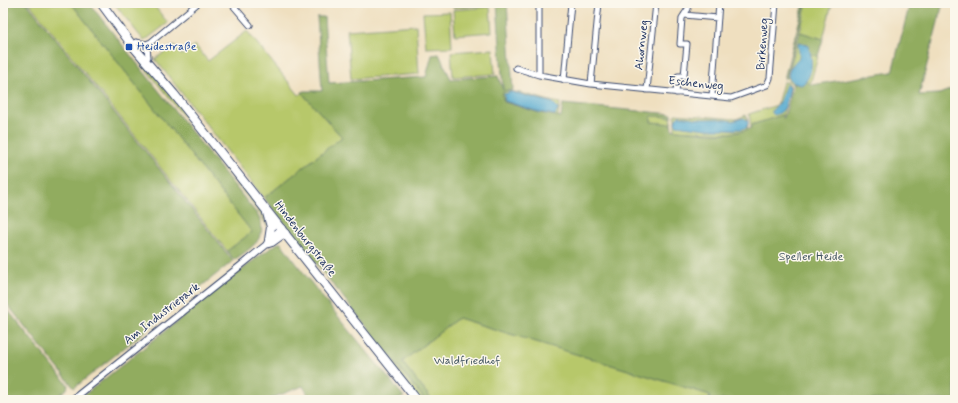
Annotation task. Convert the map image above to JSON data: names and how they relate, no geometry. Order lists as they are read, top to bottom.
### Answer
{
  "streets": {
    "main road": ["Hindenburgstraße"],
    "street": [
      "Birkenweg",
      "Ahornweg",
      "Eschenweg",
      "Am Industriepark"
    ]
  },
  "crossings": [
    ["Birkenweg", "Eschenweg"],
    ["Ahornweg", "Eschenweg"],
    ["Hindenburgstraße", "Am Industriepark"]
  ],
  "parks": ["Speller Heide", "Waldfriedhof"],
  "places": {
    "transit": ["Heidestraße"]
  }
}
